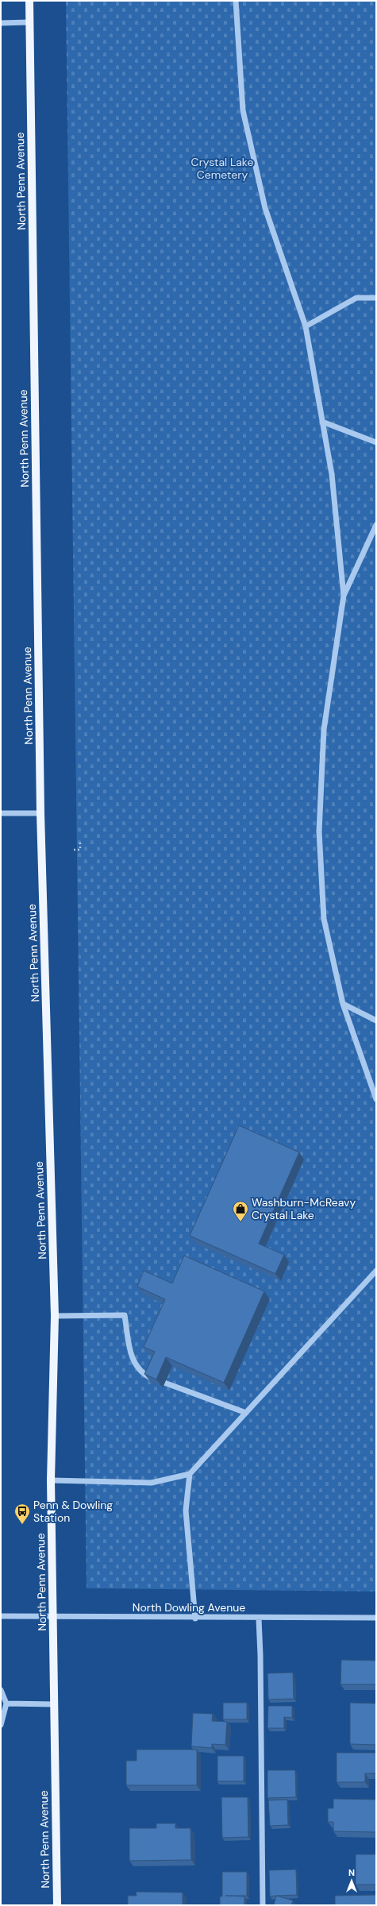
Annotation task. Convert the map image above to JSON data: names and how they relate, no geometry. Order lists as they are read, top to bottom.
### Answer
{
  "streets": {
    "main road": ["North Penn Avenue"],
    "street": ["North Dowling Avenue"]
  },
  "crossings": [
    ["North Penn Avenue", "North Dowling Avenue"]
  ],
  "parks": ["Crystal Lake Cemetery"],
  "places": {
    "shop": ["Washburn-McReavy Crystal Lake"],
    "bus stop": ["Penn & Dowling Station"]
  },
  "north": "top"
}
